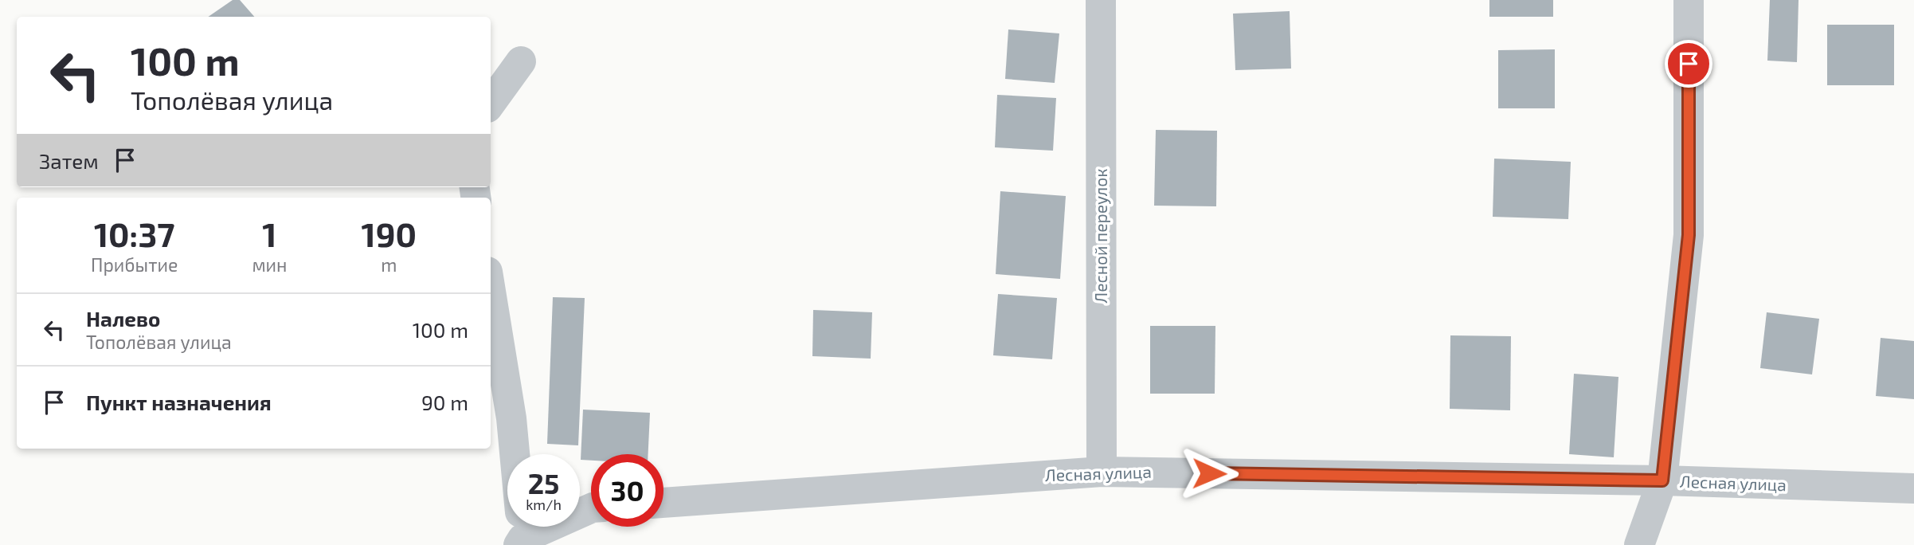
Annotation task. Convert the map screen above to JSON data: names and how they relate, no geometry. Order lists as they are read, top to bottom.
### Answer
{
  "streets": {
    "street": ["Лесной переулок", "Лесная улица"]
  },
  "crossings": [
    ["Лесной переулок", "Лесная улица"]
  ],
  "page": {
    "turn": ["100 m", "Тополёвая улица"],
    "then": "Затем",
    "eta": [
      "10:37",
      "Прибытие",
      "1",
      "мин",
      "190",
      "m"
    ],
    "list": [
      {
        "name": "Налево",
        "note": "Тополёвая улица",
        "value": "100 m"
      },
      {
        "name": "Пункт назначения",
        "value": "90 m"
      }
    ],
    "speed": "25 km/h",
    "limit": "30"
  }
}
